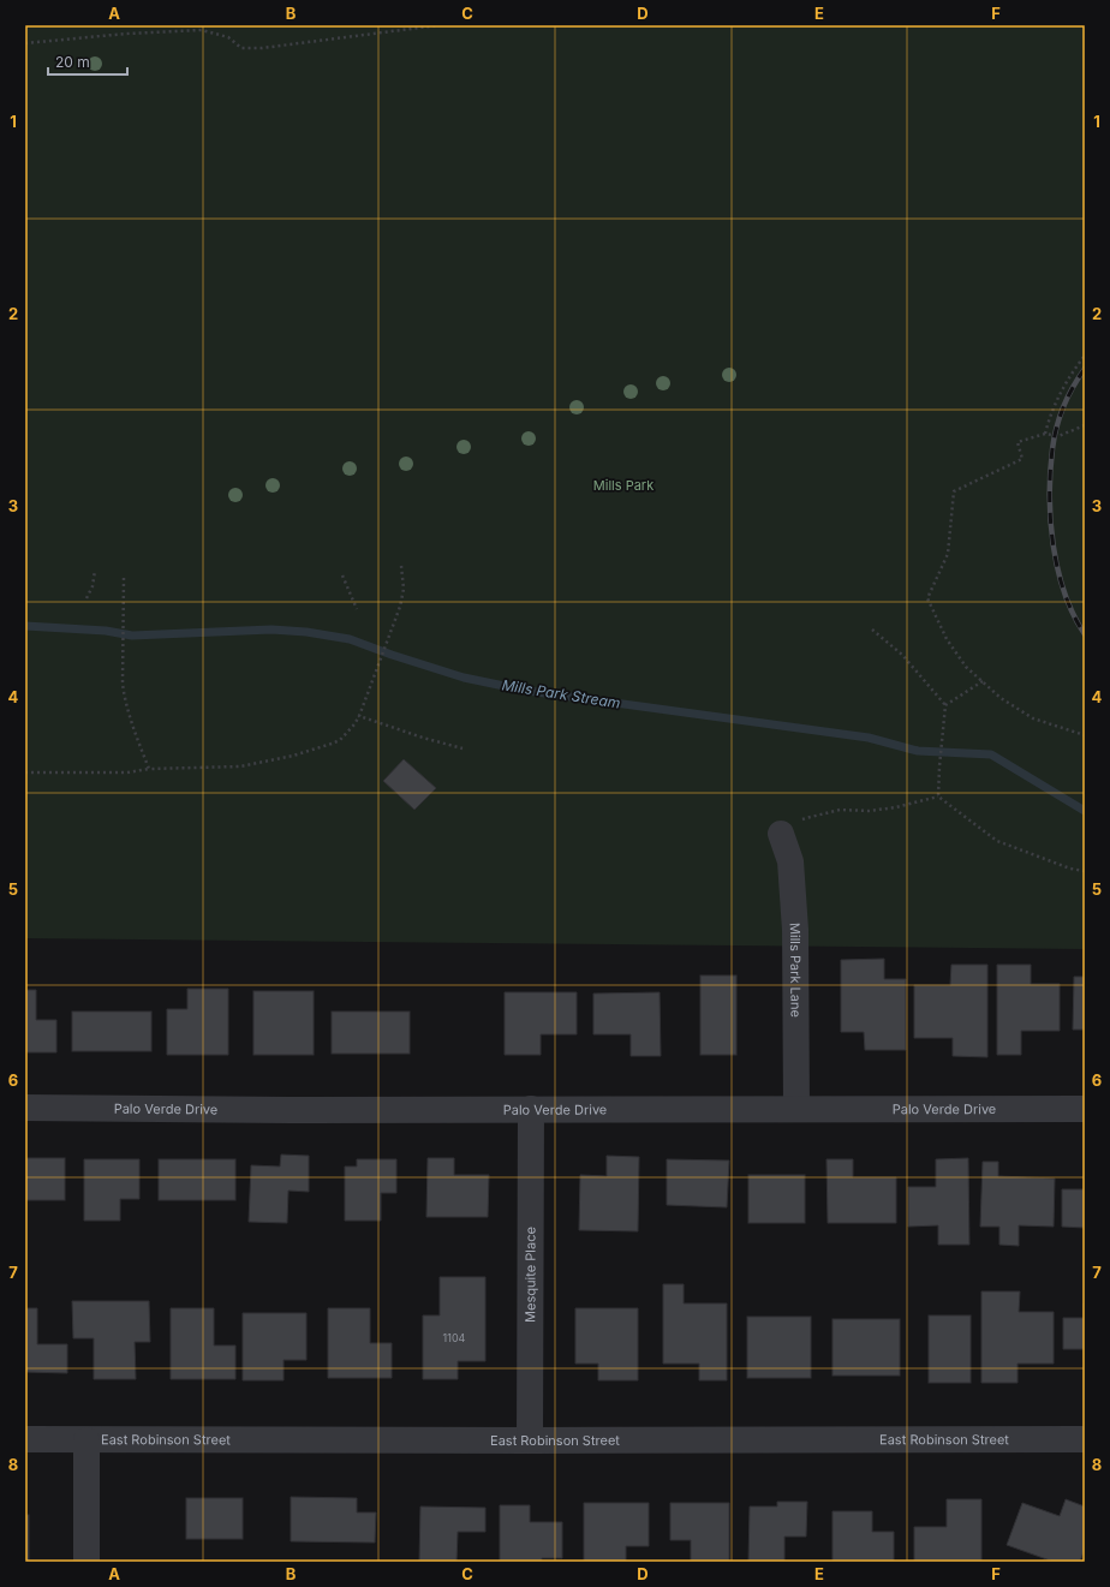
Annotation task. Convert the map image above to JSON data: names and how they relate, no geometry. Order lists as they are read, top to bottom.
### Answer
{
  "streets": {
    "street": [
      "Mills Park Lane",
      "Palo Verde Drive",
      "Mesquite Place",
      "East Robinson Street"
    ]
  },
  "crossings": [
    ["Mills Park Lane", "Palo Verde Drive"],
    ["Palo Verde Drive", "Mesquite Place"],
    ["Mesquite Place", "East Robinson Street"]
  ],
  "water": ["Mills Park Stream"],
  "parks": ["Mills Park"],
  "house_numbers": ["1104"],
  "scale_bar": "20 m",
  "grid": {
    "columns": [
      "A",
      "B",
      "C",
      "D",
      "E",
      "F"
    ],
    "rows": [
      "1",
      "2",
      "3",
      "4",
      "5",
      "6",
      "7",
      "8"
    ]
  }
}
